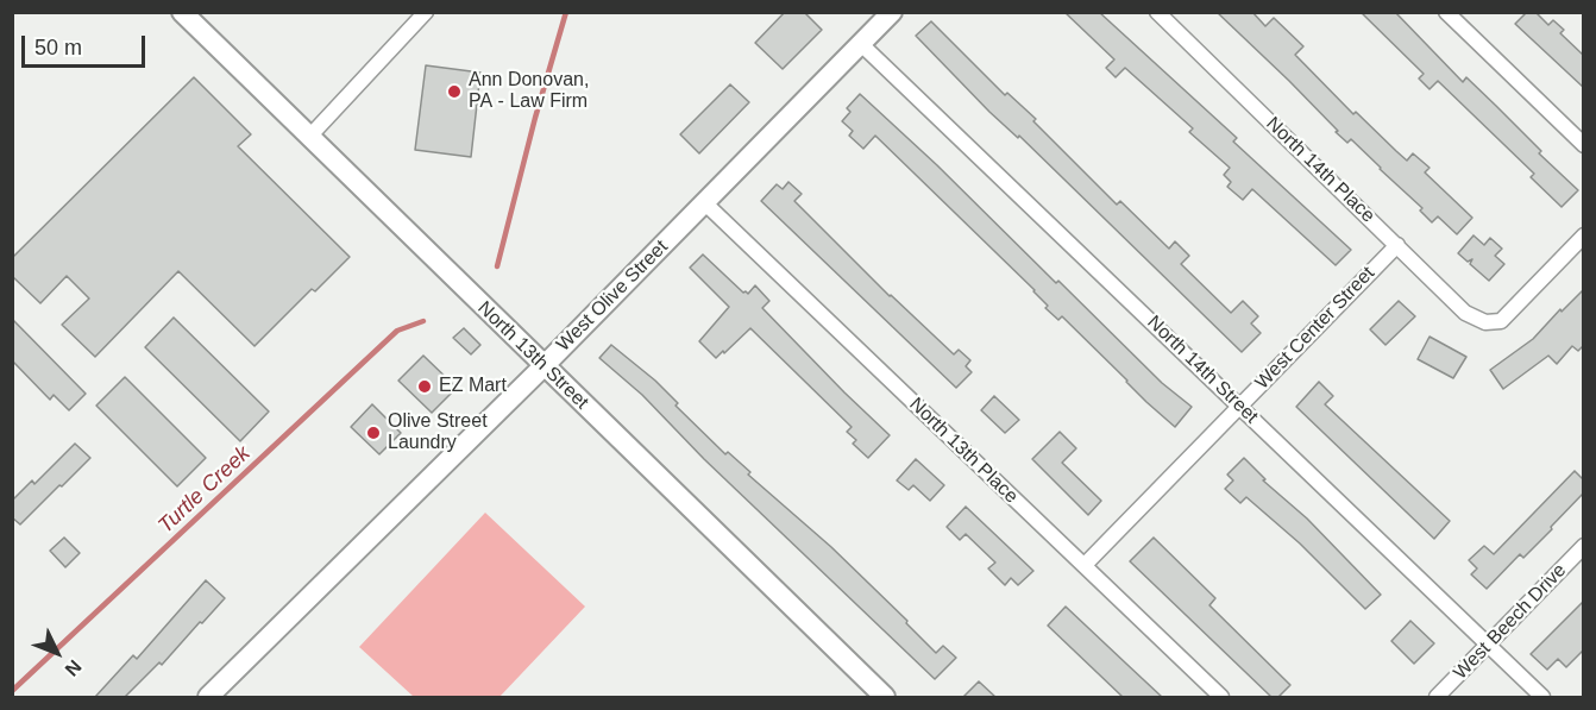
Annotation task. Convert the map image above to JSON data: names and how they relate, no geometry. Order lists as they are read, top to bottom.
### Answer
{
  "streets": {
    "main road": ["West Olive Street", "North 13th Street"],
    "street": [
      "North 14th Place",
      "West Center Street",
      "North 14th Street",
      "North 13th Place",
      "West Beech Drive"
    ]
  },
  "crossings": [
    ["North 14th Place", "West Center Street"],
    ["West Olive Street", "North 13th Street"],
    ["West Olive Street", "North 14th Street"],
    ["West Olive Street", "North 13th Place"],
    ["West Center Street", "North 14th Street"],
    ["West Center Street", "North 13th Place"],
    ["North 14th Street", "West Beech Drive"]
  ],
  "water": ["Turtle Creek"],
  "places": ["Ann Donovan, PA - Law Firm", "EZ Mart", "Olive Street Laundry"],
  "scale_bar": "50 m",
  "north": "bottom right"
}
